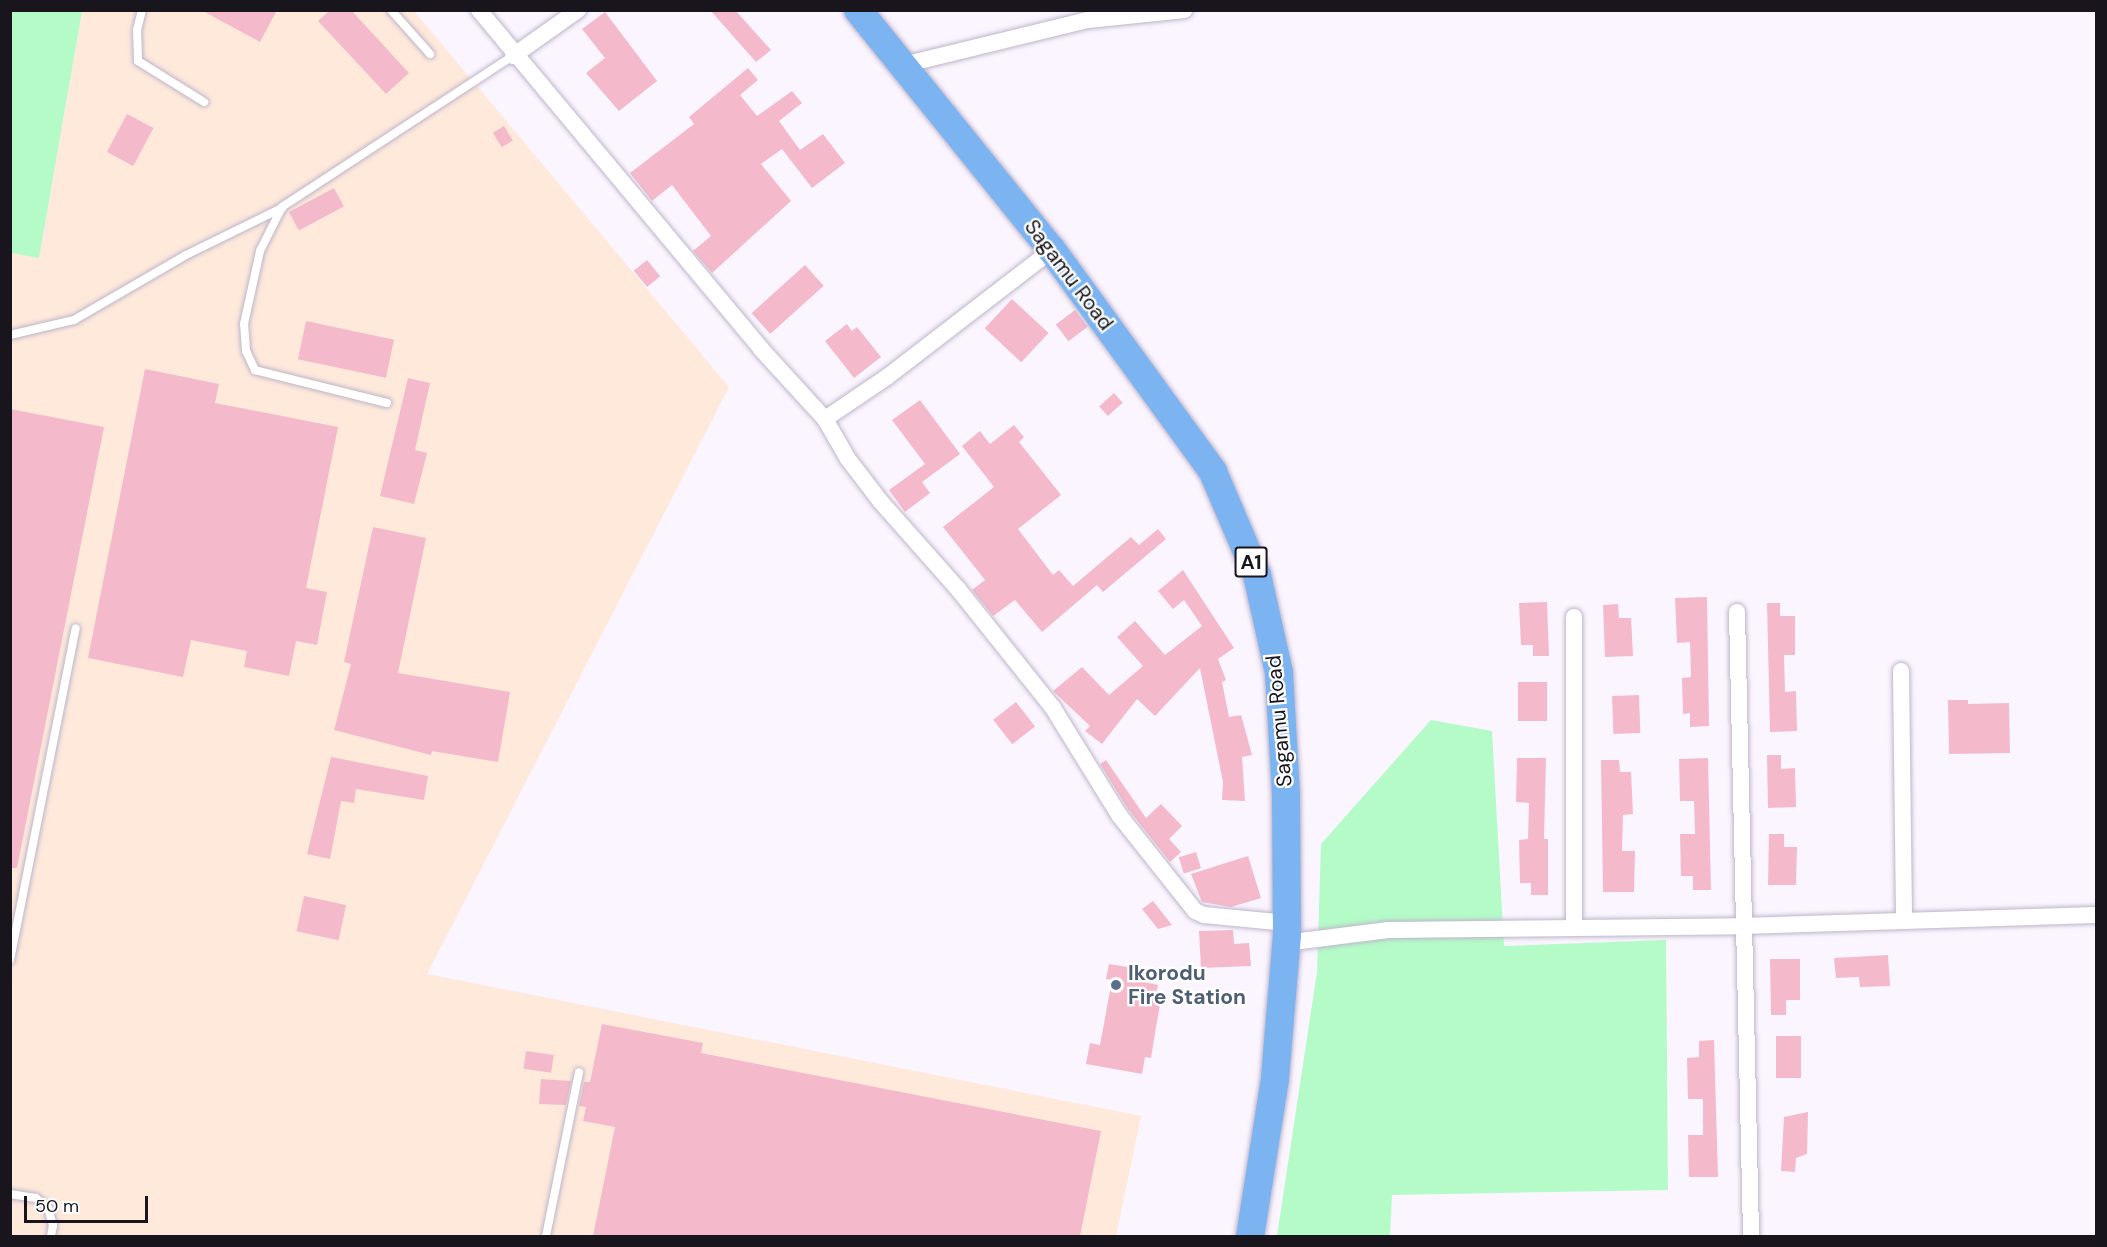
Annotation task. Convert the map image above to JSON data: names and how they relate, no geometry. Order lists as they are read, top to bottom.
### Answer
{
  "streets": {
    "highway": ["Sagamu Road", "A1"]
  },
  "places": ["Ikorodu Fire Station"],
  "scale_bar": "50 m"
}
